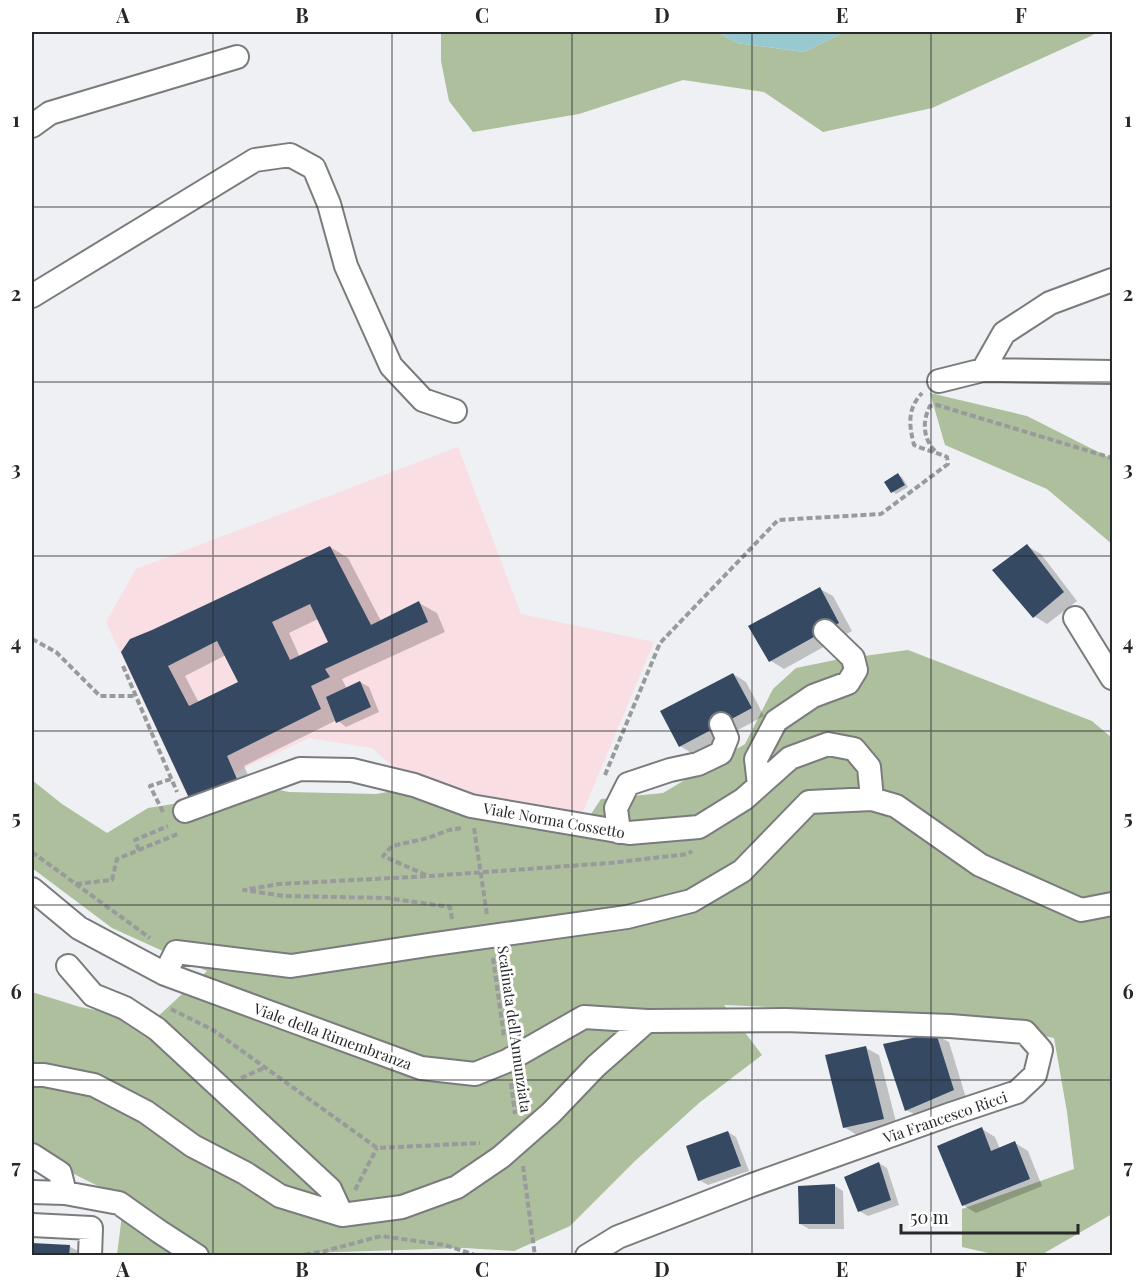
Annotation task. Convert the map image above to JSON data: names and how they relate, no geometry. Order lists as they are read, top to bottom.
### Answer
{
  "streets": {
    "street": ["Viale Norma Cossetto", "Viale della Rimembranza", "Via Francesco Ricci"],
    "path": ["Scalinata dell'Annunziata"]
  },
  "crossings": [
    ["Scalinata dell'Annunziata", "Viale della Rimembranza"],
    ["Viale della Rimembranza", "Via Francesco Ricci"]
  ],
  "scale_bar": "50 m",
  "grid": {
    "columns": [
      "A",
      "B",
      "C",
      "D",
      "E",
      "F"
    ],
    "rows": [
      "1",
      "2",
      "3",
      "4",
      "5",
      "6",
      "7"
    ]
  }
}
